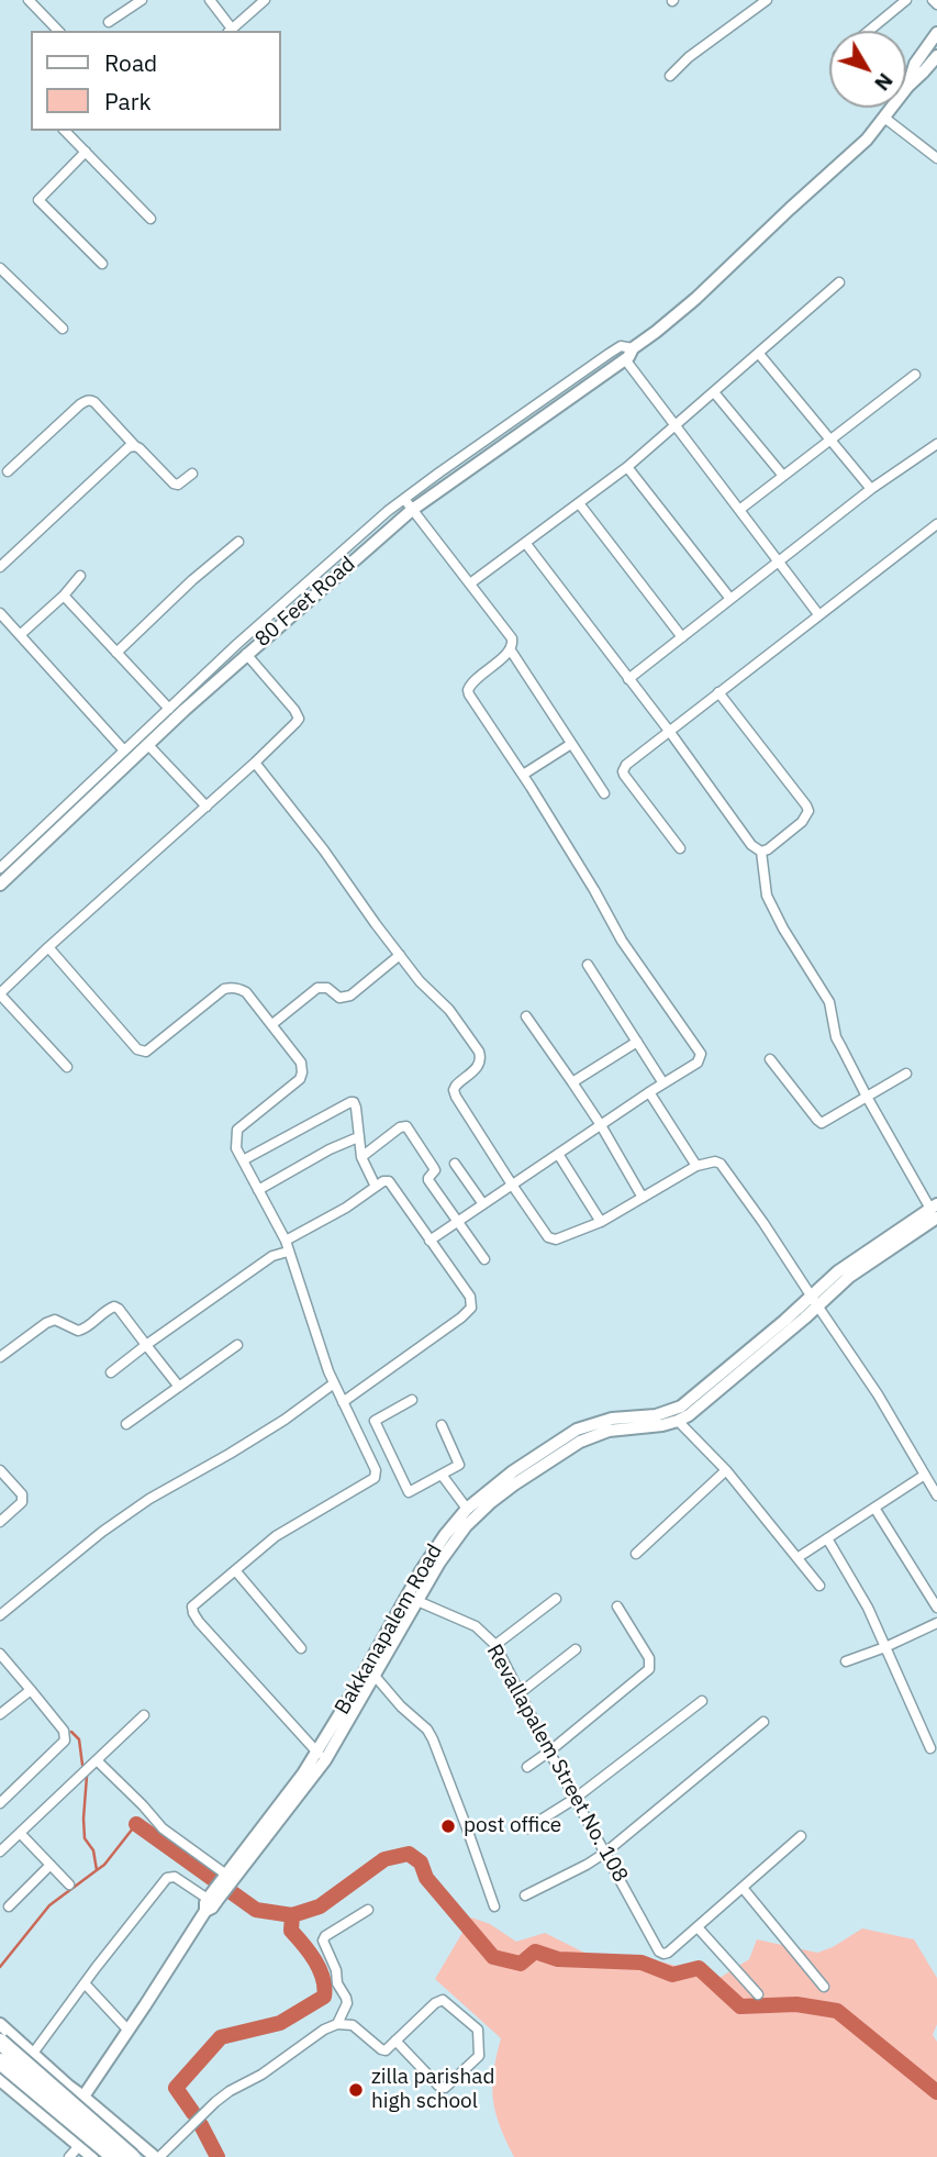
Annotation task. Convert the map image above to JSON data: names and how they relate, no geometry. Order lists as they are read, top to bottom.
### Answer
{
  "streets": {
    "street": ["80 Feet Road", "Bakkanapalem Road", "Revallapalem Street No. 108"]
  },
  "places": ["post office", "zilla parishad high school"],
  "legend": ["Road", "Park"],
  "north": "bottom right"
}
